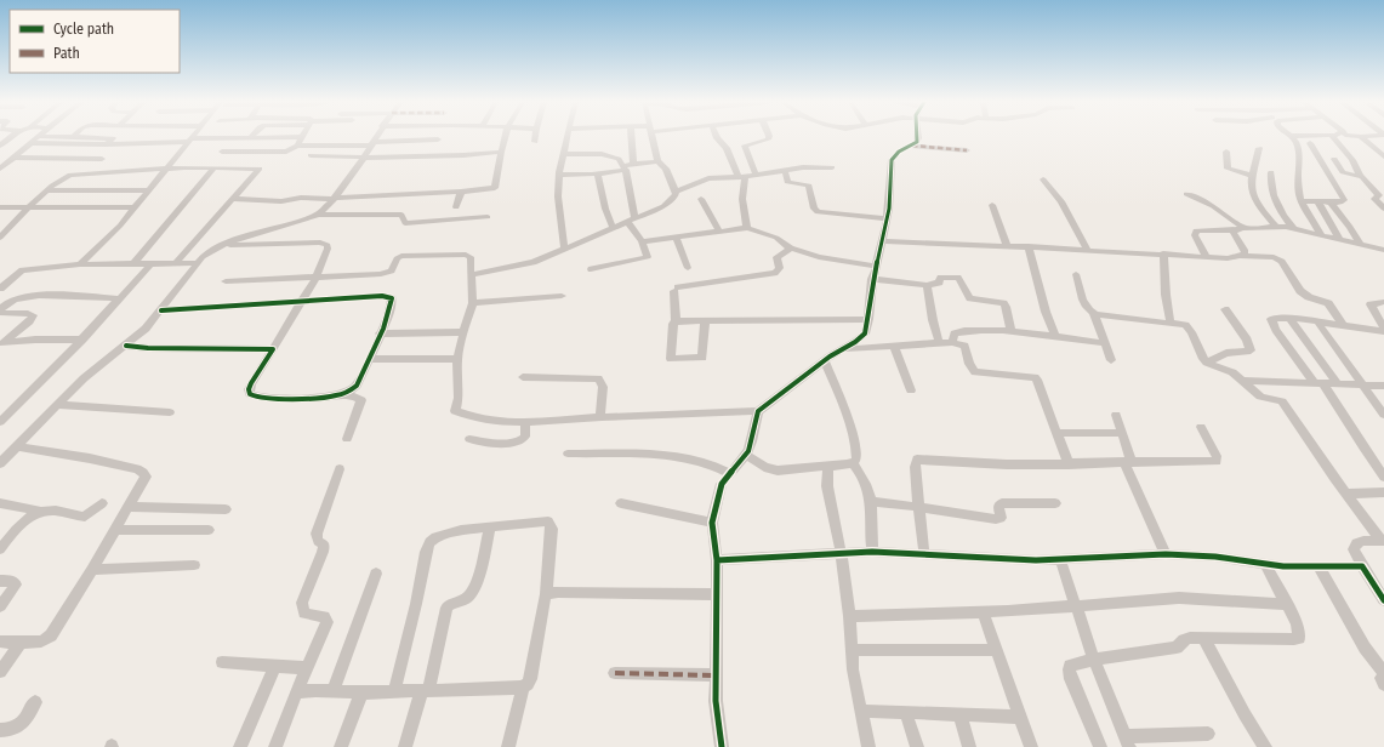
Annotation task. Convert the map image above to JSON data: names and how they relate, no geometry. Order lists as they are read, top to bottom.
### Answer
{
  "legend": ["Cycle path", "Path"]
}
